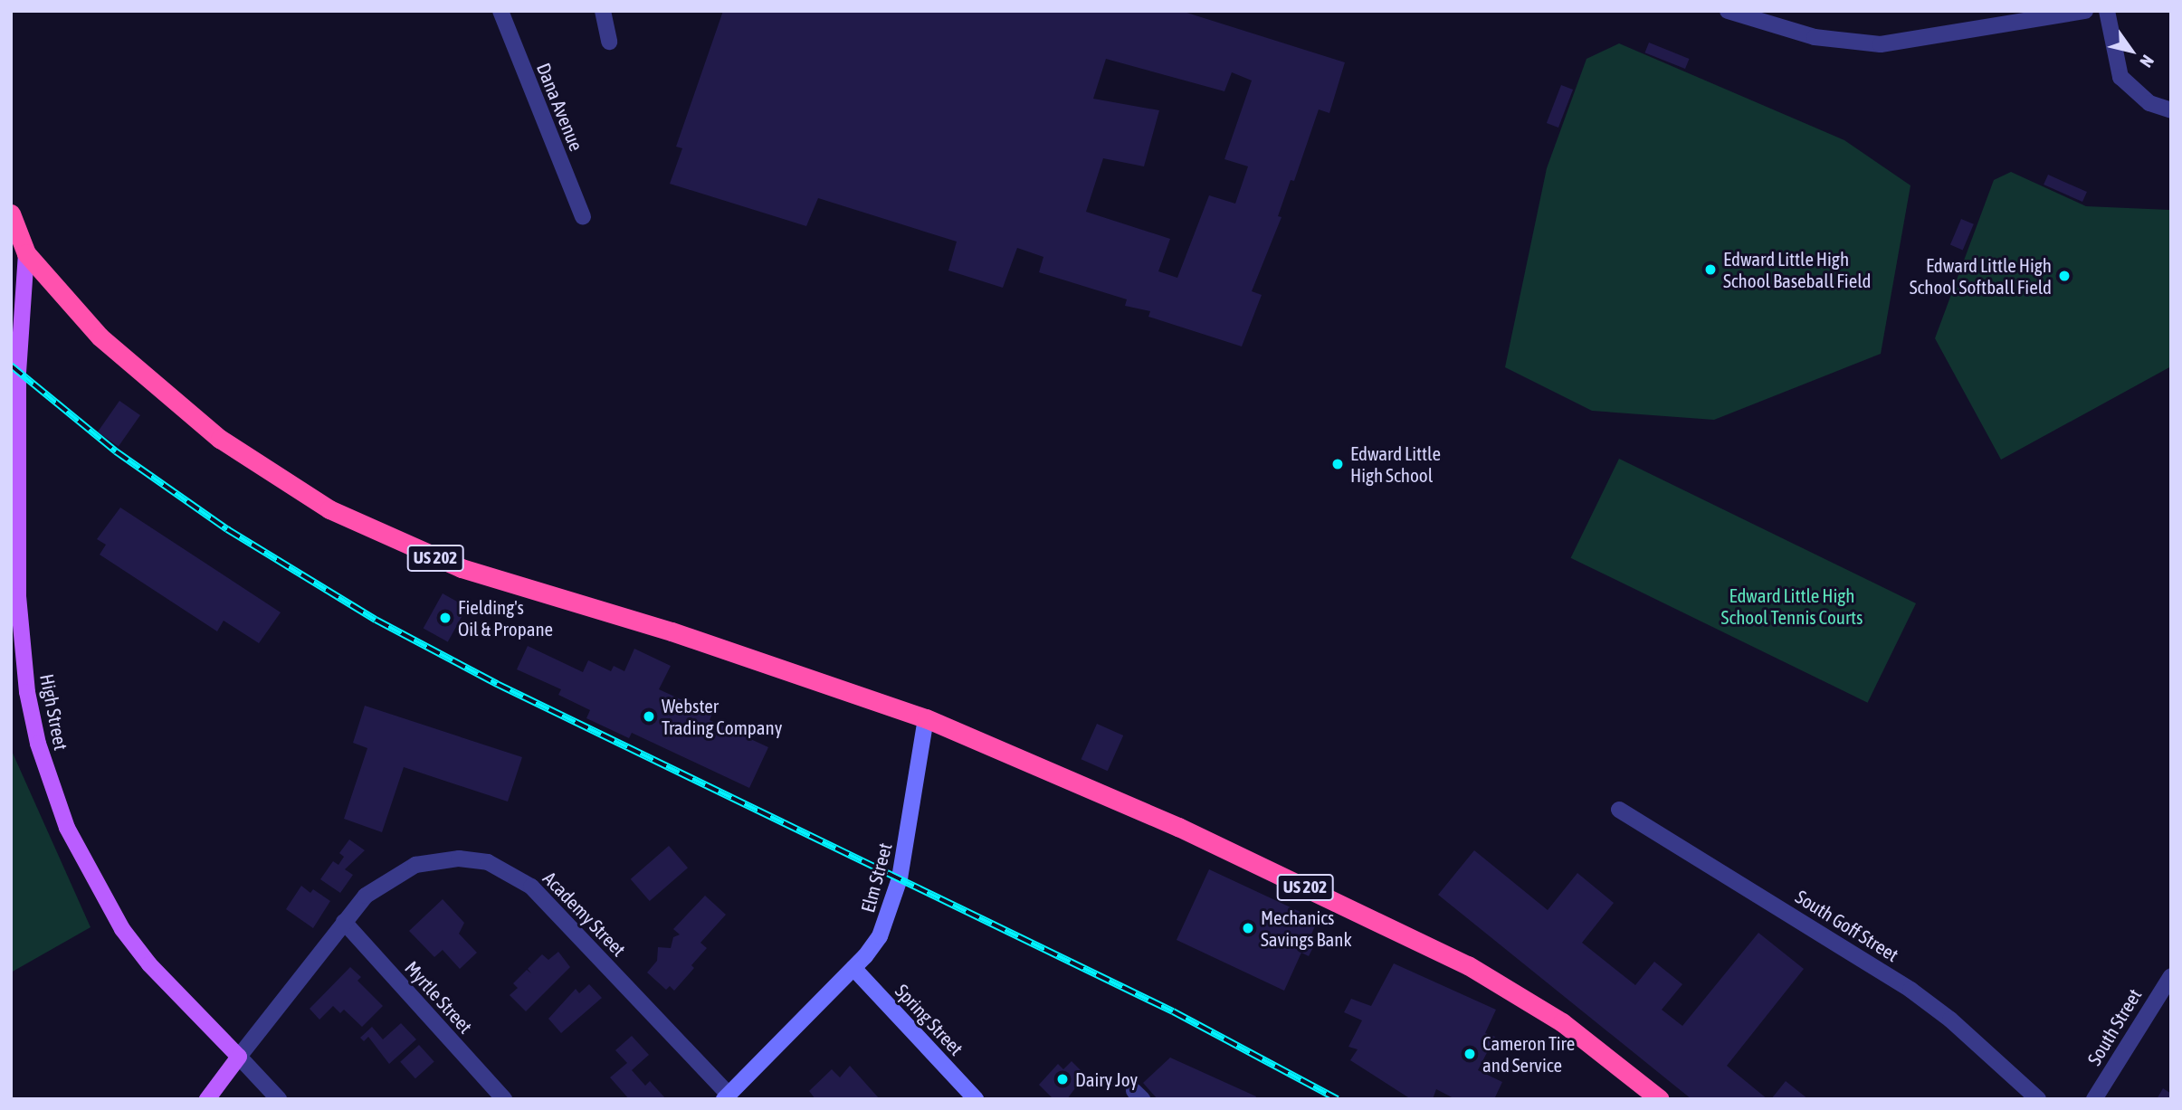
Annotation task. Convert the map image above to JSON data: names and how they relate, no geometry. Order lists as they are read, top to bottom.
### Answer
{
  "streets": {
    "highway": ["US 202"],
    "main road": [
      "High Street",
      "Elm Street",
      "Academy Street",
      "Spring Street"
    ],
    "street": [
      "Dana Avenue",
      "South Goff Street",
      "Myrtle Street",
      "South Street"
    ]
  },
  "crossings": [
    ["US 202", "High Street"],
    ["US 202", "Elm Street"],
    ["High Street", "Academy Street"],
    ["Elm Street", "Academy Street"],
    ["Elm Street", "Spring Street"],
    ["Academy Street", "Myrtle Street"]
  ],
  "parks": ["Edward Little High School Tennis Courts"],
  "places": [
    "Edward Little High School Baseball Field",
    "Edward Little High School Softball Field",
    "Edward Little High School",
    "Fielding's Oil & Propane",
    "Webster Trading Company",
    "Mechanics Savings Bank",
    "Cameron Tire and Service",
    "Dairy Joy"
  ],
  "north": "bottom right"
}
